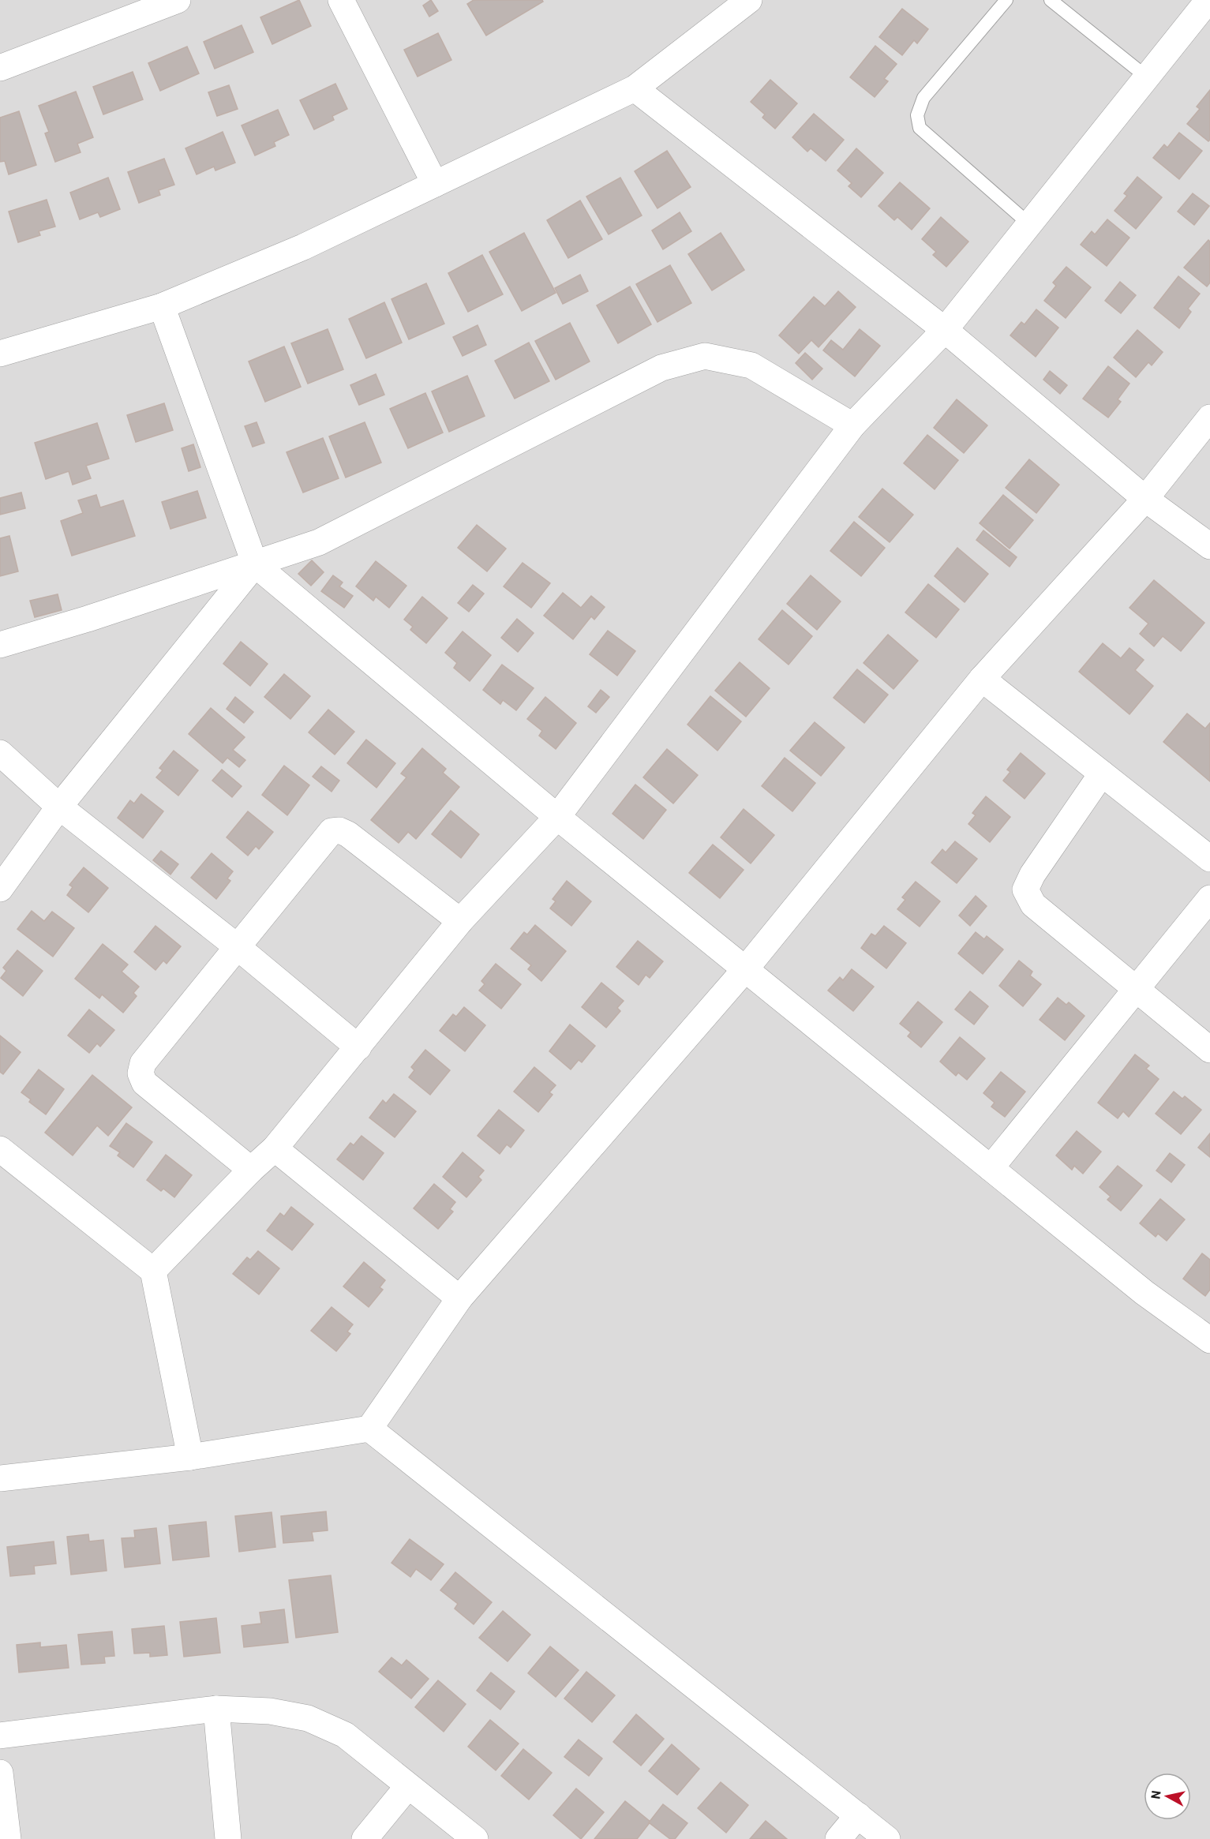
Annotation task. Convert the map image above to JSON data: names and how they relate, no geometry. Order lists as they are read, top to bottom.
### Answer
{
  "north": "left"
}
